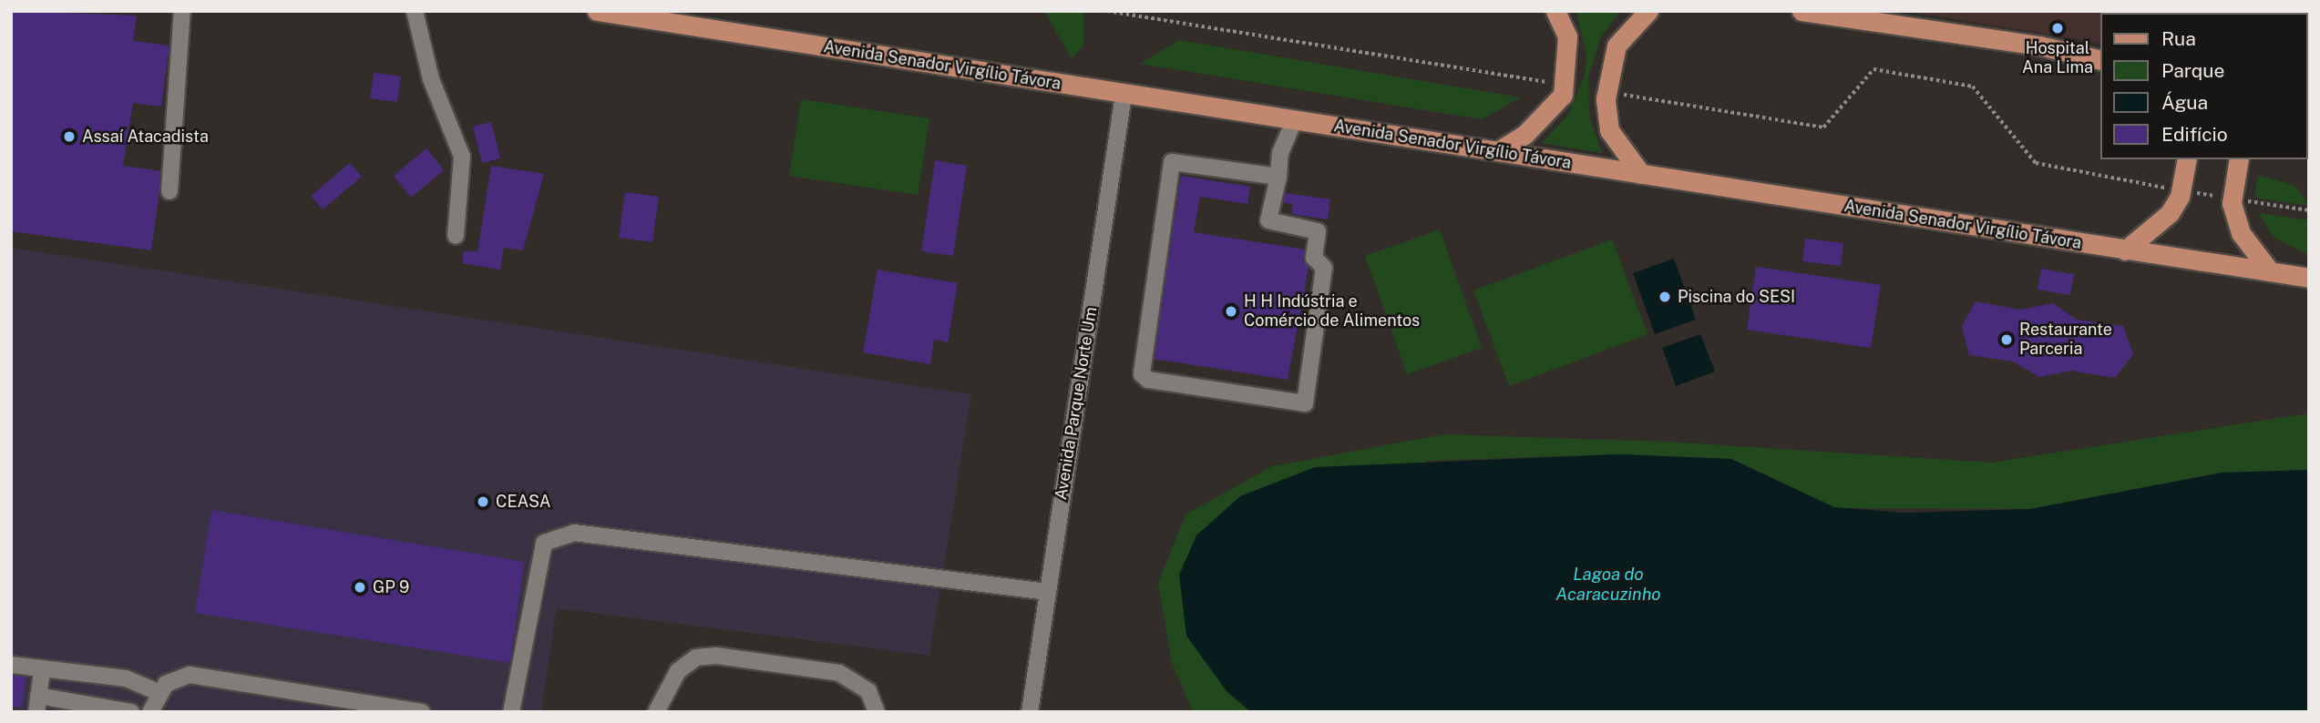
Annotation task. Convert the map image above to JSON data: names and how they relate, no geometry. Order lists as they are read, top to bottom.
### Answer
{
  "streets": {
    "main road": ["Avenida Senador Virgílio Távora"],
    "street": ["Avenida Parque Norte Um"]
  },
  "crossings": [
    ["Avenida Senador Virgílio Távora", "Avenida Parque Norte Um"]
  ],
  "water": ["Lagoa do Acaracuzinho"],
  "places": [
    "Hospital Ana Lima",
    "Assaí Atacadista",
    "Piscina do SESI",
    "H H Indústria e Comércio de Alimentos",
    "Restaurante Parceria",
    "CEASA",
    "GP 9"
  ],
  "legend": [
    "Rua",
    "Parque",
    "Água",
    "Edifício"
  ]
}
